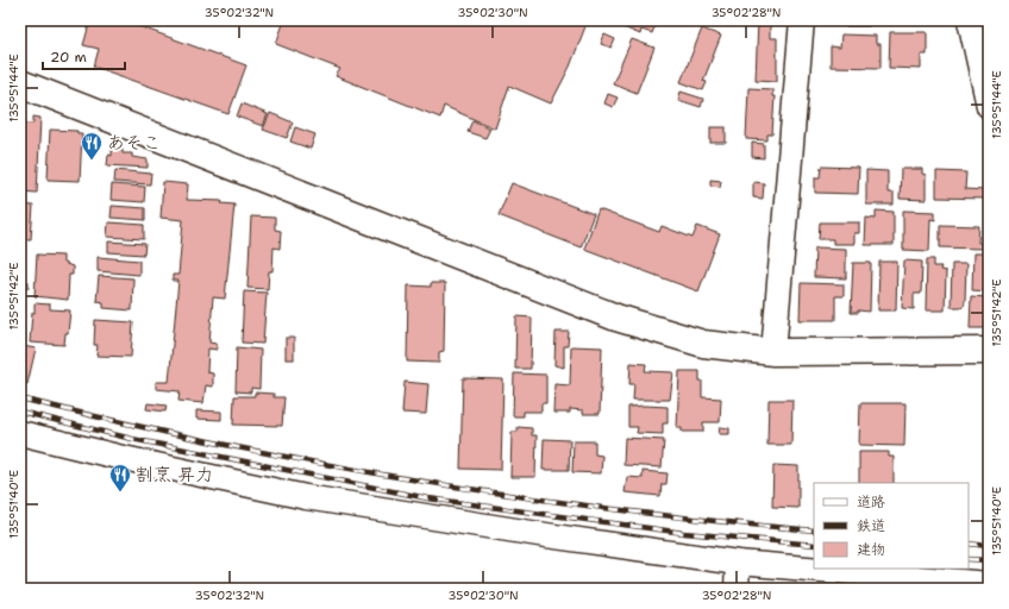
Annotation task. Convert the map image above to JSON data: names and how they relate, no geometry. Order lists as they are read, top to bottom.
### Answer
{
  "places": {
    "restaurant": ["あそこ", "割烹 昇力"]
  },
  "legend": ["道路", "鉄道", "建物"],
  "scale_bar": "20 m",
  "coordinates": [
    "35°02'32\"N",
    "35°02'30\"N",
    "35°02'28\"N",
    "135°51'44\"E",
    "135°51'42\"E",
    "135°51'40\"E"
  ]
}
